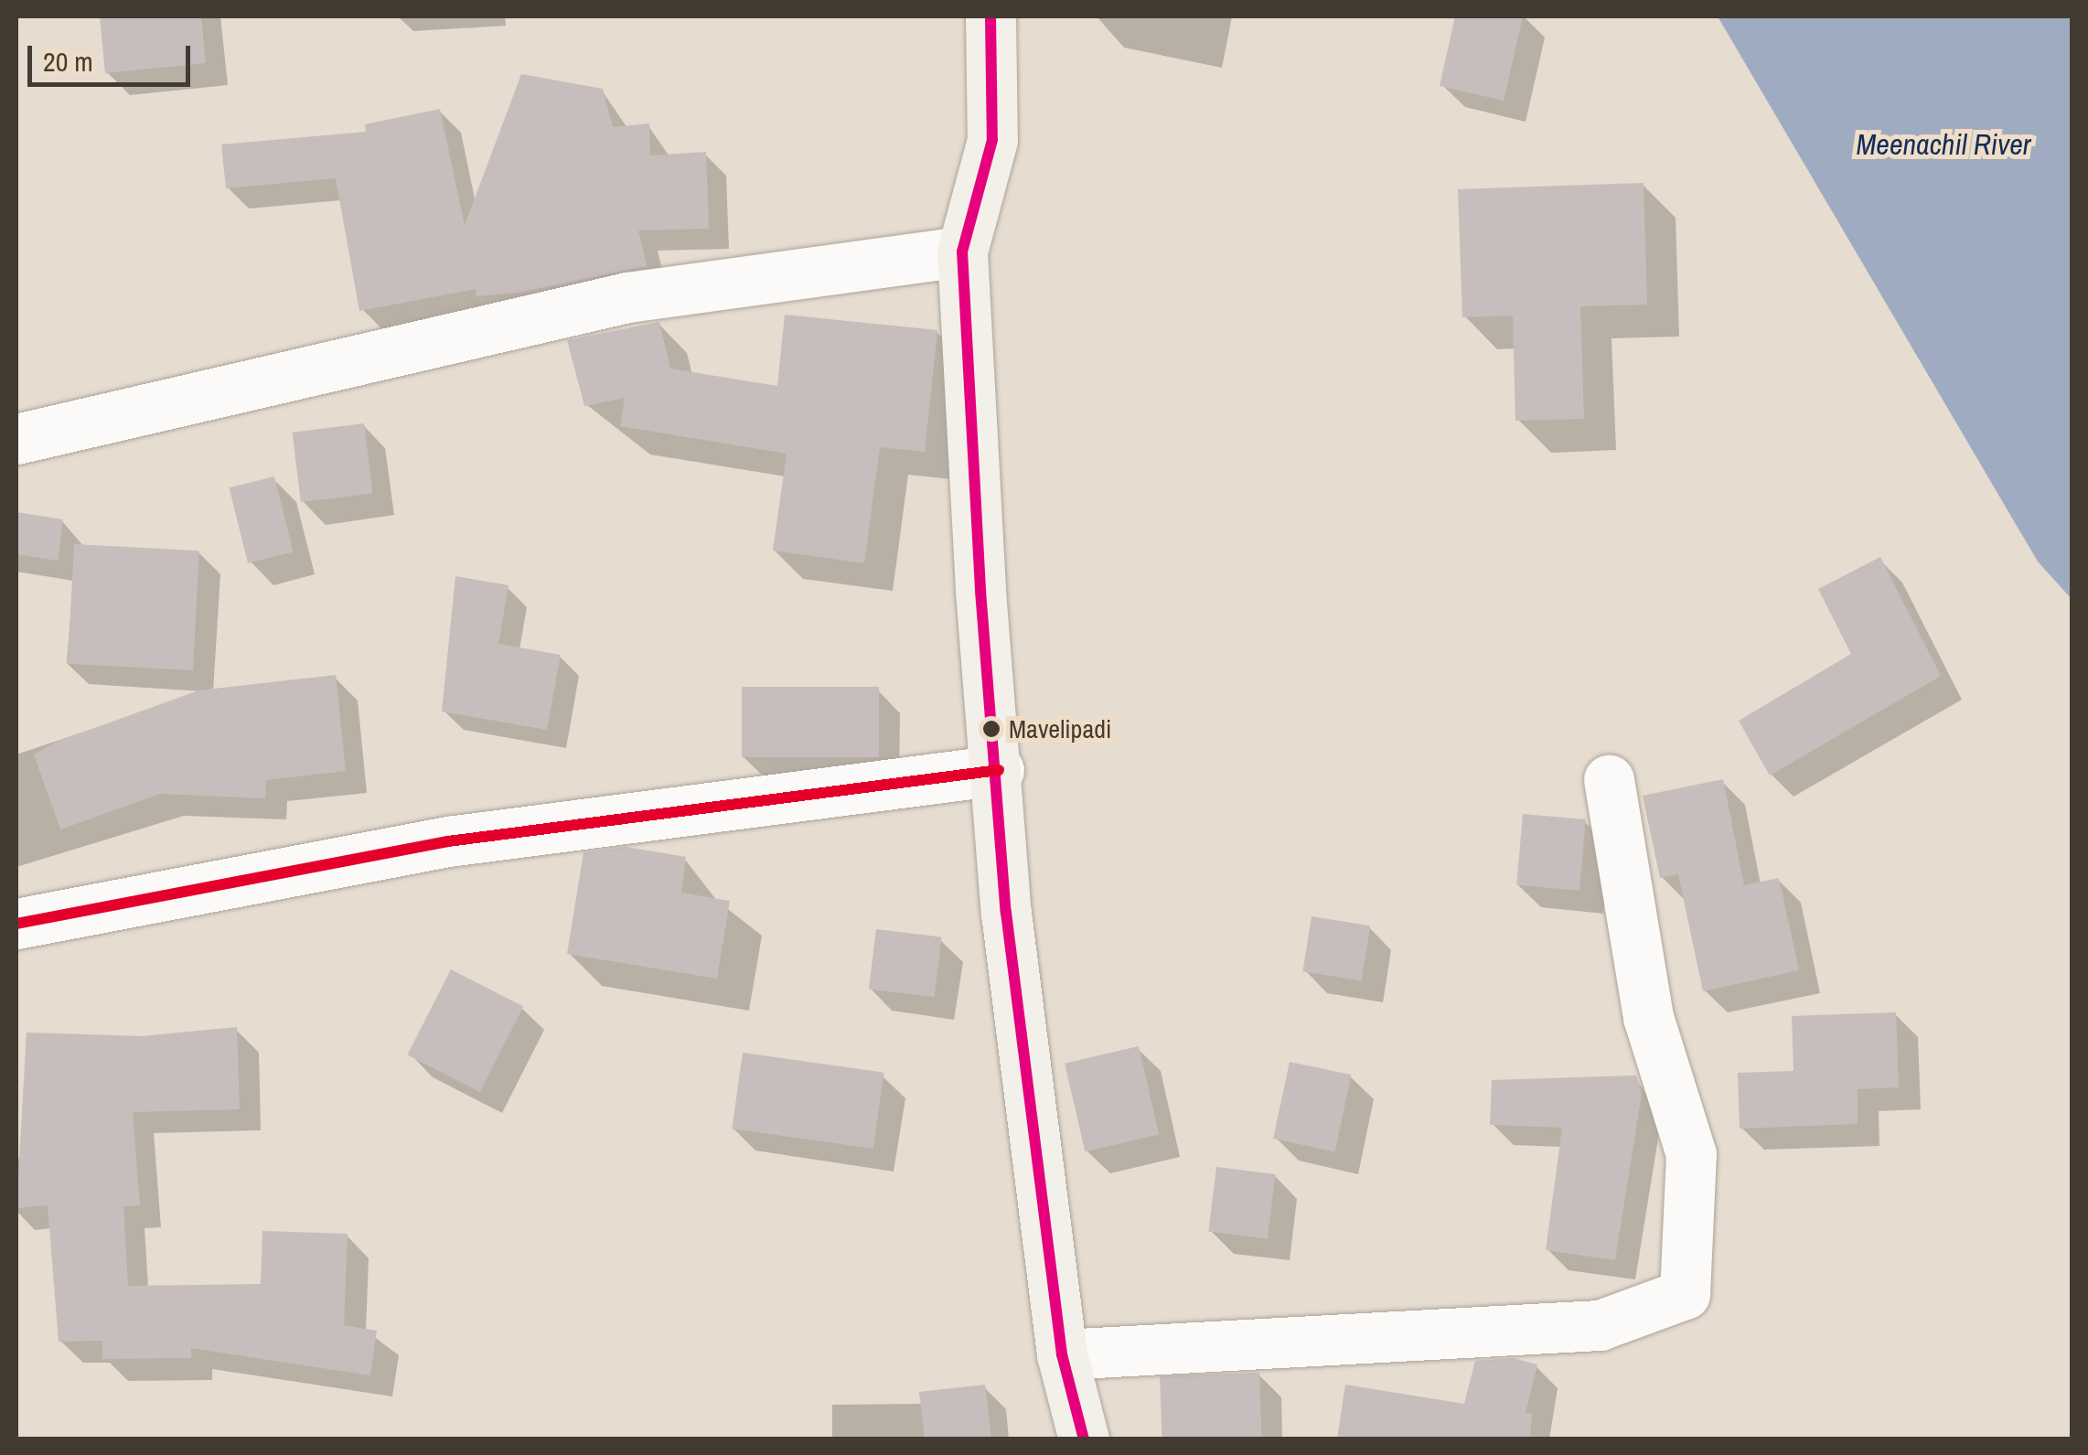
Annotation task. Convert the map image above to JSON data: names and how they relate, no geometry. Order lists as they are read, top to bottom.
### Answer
{
  "water": ["Meenachil River"],
  "places": ["Mavelipadi"],
  "scale_bar": "20 m"
}
